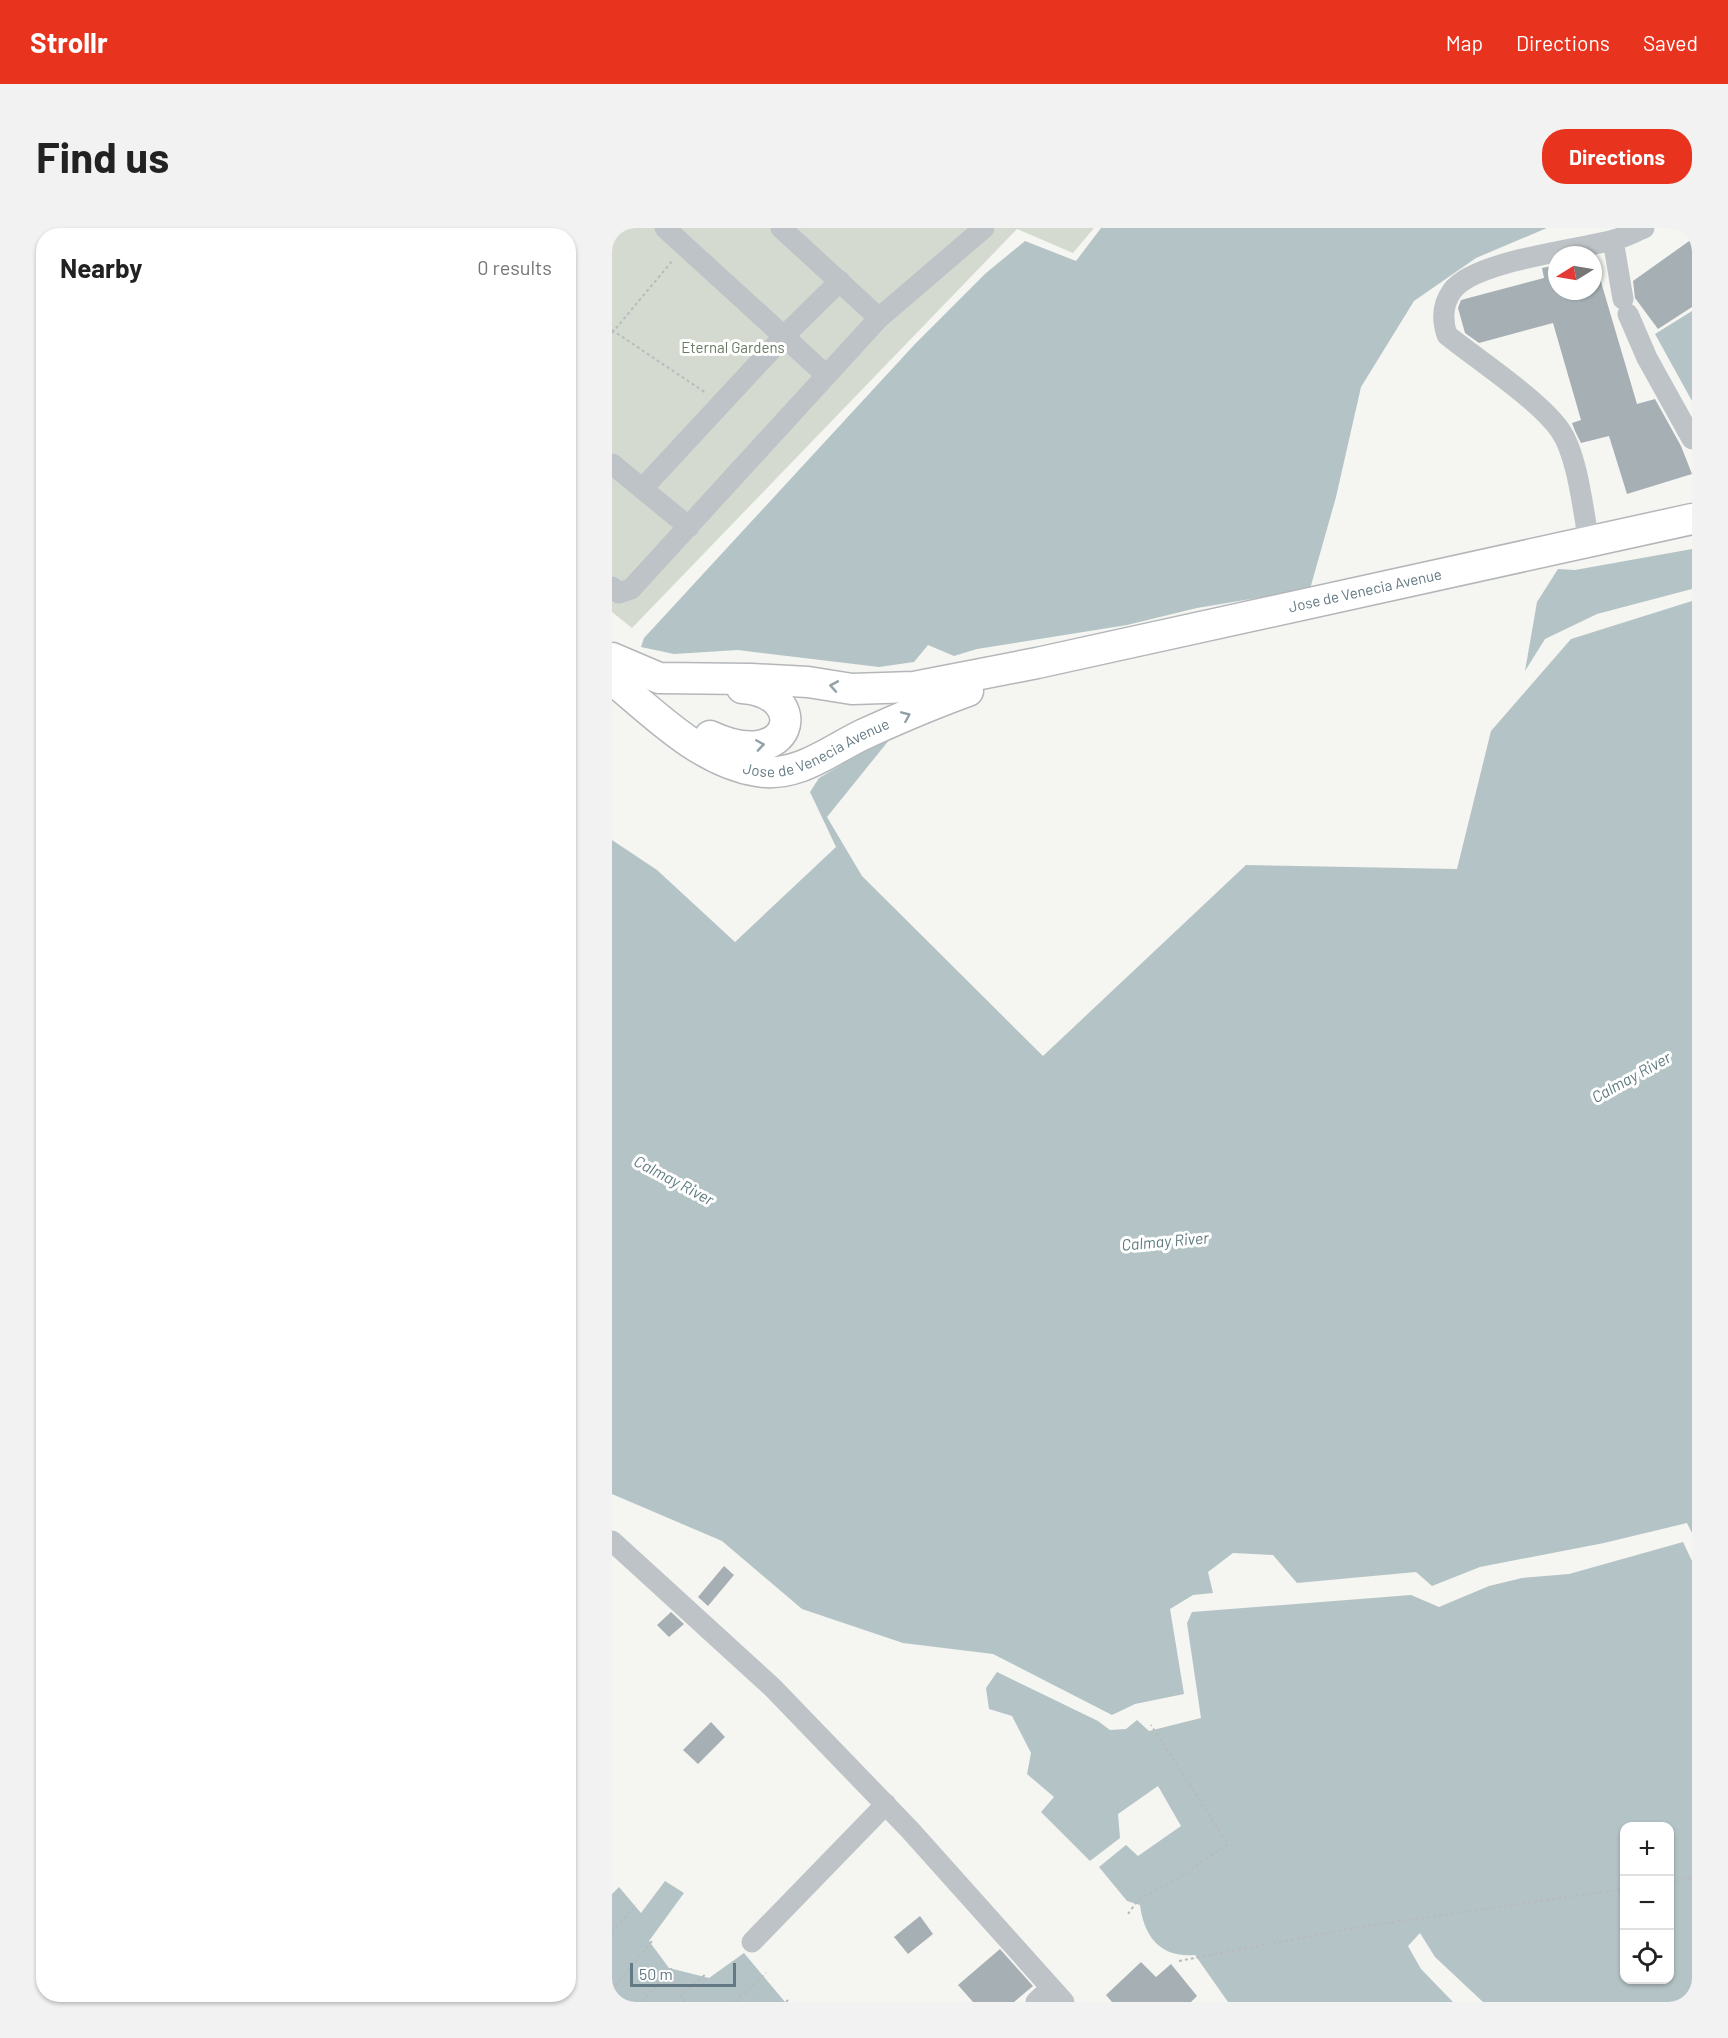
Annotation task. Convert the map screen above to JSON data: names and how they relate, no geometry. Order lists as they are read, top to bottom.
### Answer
{
  "streets": {
    "highway": ["Jose de Venecia Avenue"]
  },
  "water": ["Calmay River"],
  "parks": ["Eternal Gardens"],
  "scale_bar": "50 m",
  "north": "left",
  "page": {
    "header": "Strollr",
    "nav": ["Map", "Directions", "Saved"],
    "buttons": "Directions",
    "title": "Find us",
    "heading": ["Nearby", "0 results"],
    "map_buttons": ["+", "−"],
    "scale": "50 m"
  }
}
